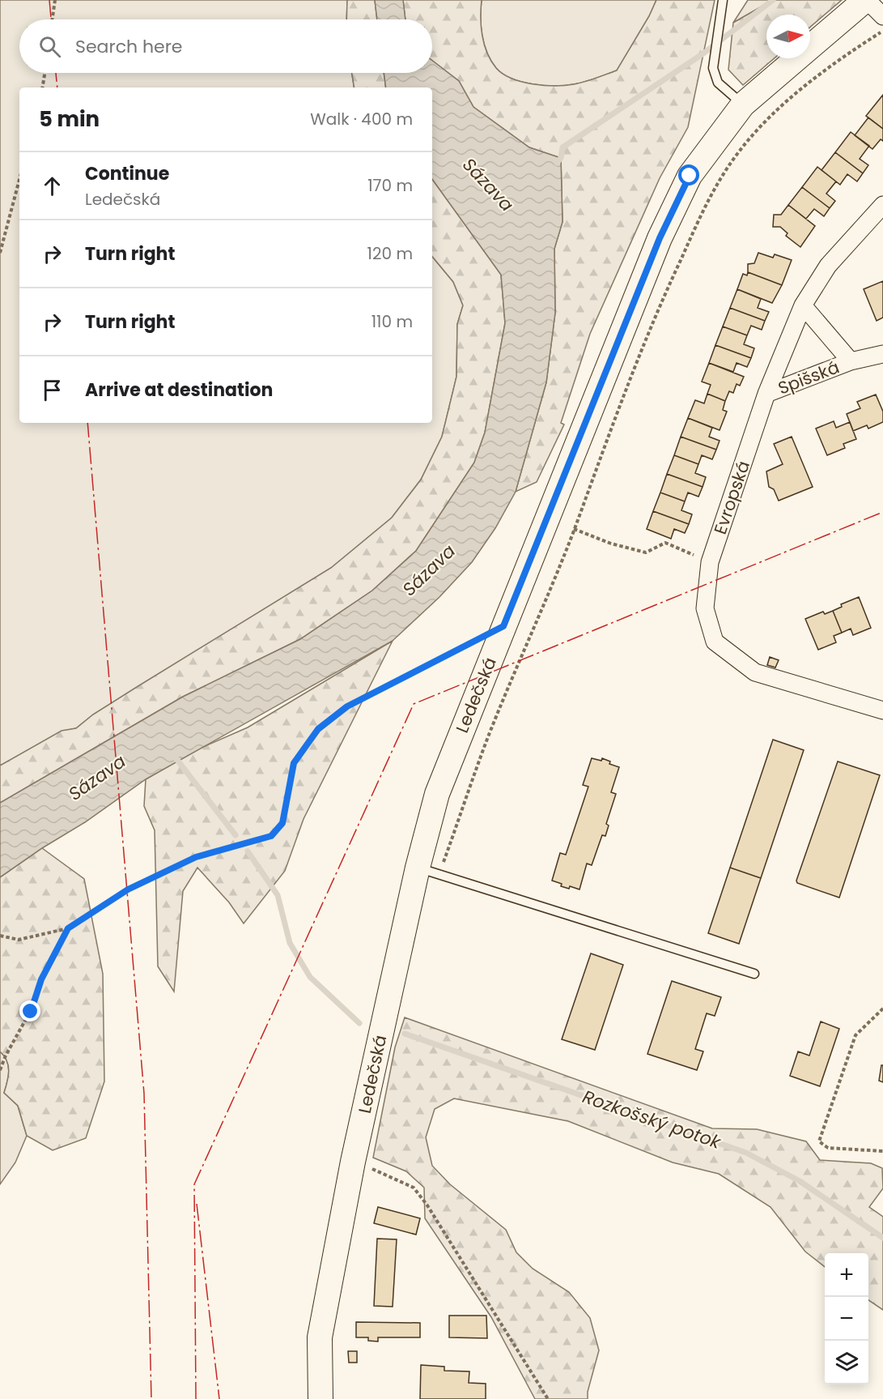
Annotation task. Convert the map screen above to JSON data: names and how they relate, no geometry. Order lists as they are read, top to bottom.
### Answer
{
  "streets": {
    "main road": ["Ledečská"],
    "street": ["Spišská", "Evropská"]
  },
  "crossings": [
    ["Spišská", "Evropská"]
  ],
  "water": ["Sázava", "Rozkošský potok"],
  "north": "right",
  "page": {
    "search": "Search here",
    "heading": ["5 min", "Walk · 400 m"],
    "list": [
      ["Continue", "Ledečská", "170 m"],
      ["Turn right", "120 m"],
      ["Turn right", "110 m"],
      "Arrive at destination"
    ],
    "map_buttons": ["+", "−"]
  }
}
